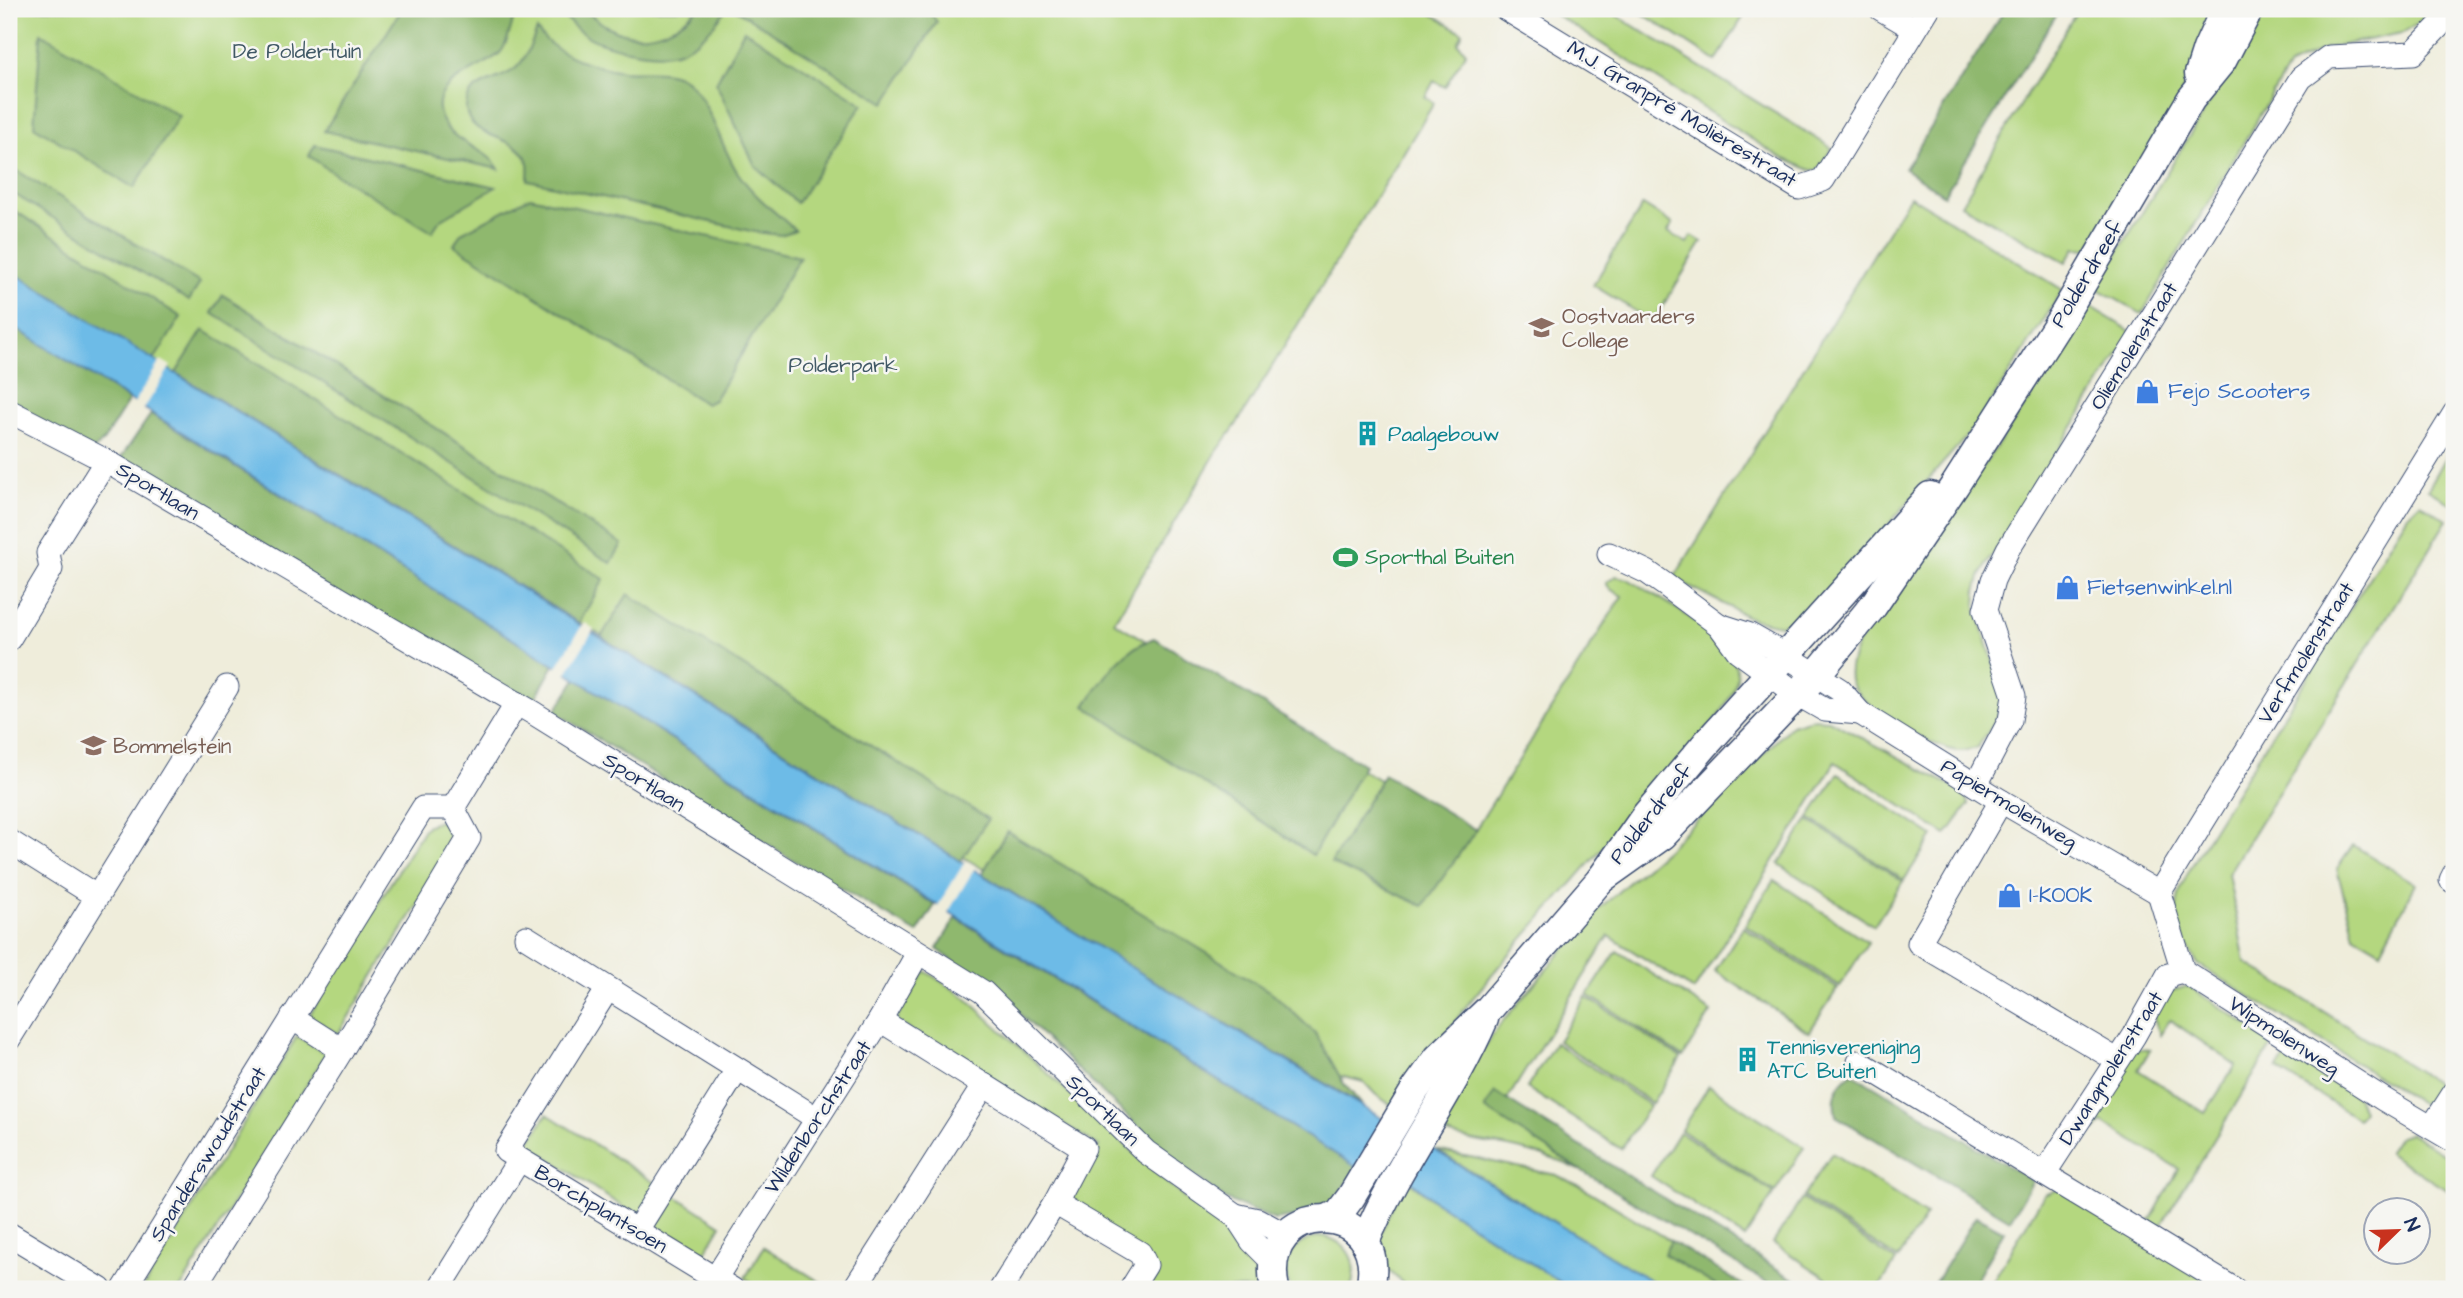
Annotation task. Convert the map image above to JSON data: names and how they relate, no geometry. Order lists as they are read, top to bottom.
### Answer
{
  "streets": {
    "main road": ["Polderdreef"],
    "street": [
      "M.J. Granpré Molièrestraat",
      "Oliemolenstraat",
      "Sportlaan",
      "Verfmolenstraat",
      "Papiermolenweg",
      "Wipmolenweg",
      "Dwangmolenstraat",
      "Wildenborchstraat",
      "Spanderswoudstraat",
      "Borchplantsoen"
    ]
  },
  "crossings": [
    ["Polderdreef", "Papiermolenweg"],
    ["Oliemolenstraat", "Papiermolenweg"],
    ["Sportlaan", "Wildenborchstraat"],
    ["Verfmolenstraat", "Papiermolenweg"],
    ["Wipmolenweg", "Dwangmolenstraat"],
    ["Wildenborchstraat", "Borchplantsoen"]
  ],
  "parks": ["De Poldertuin", "Polderpark"],
  "places": {
    "school or university": ["Oostvaarders College", "Bommelstein"],
    "shop": ["Fejo Scooters", "Fietsenwinkel.nl", "I-KOOK"],
    "building": ["Paalgebouw", "Tennisvereniging ATC Buiten"],
    "sports": ["Sporthal Buiten"]
  },
  "north": "top right"
}
